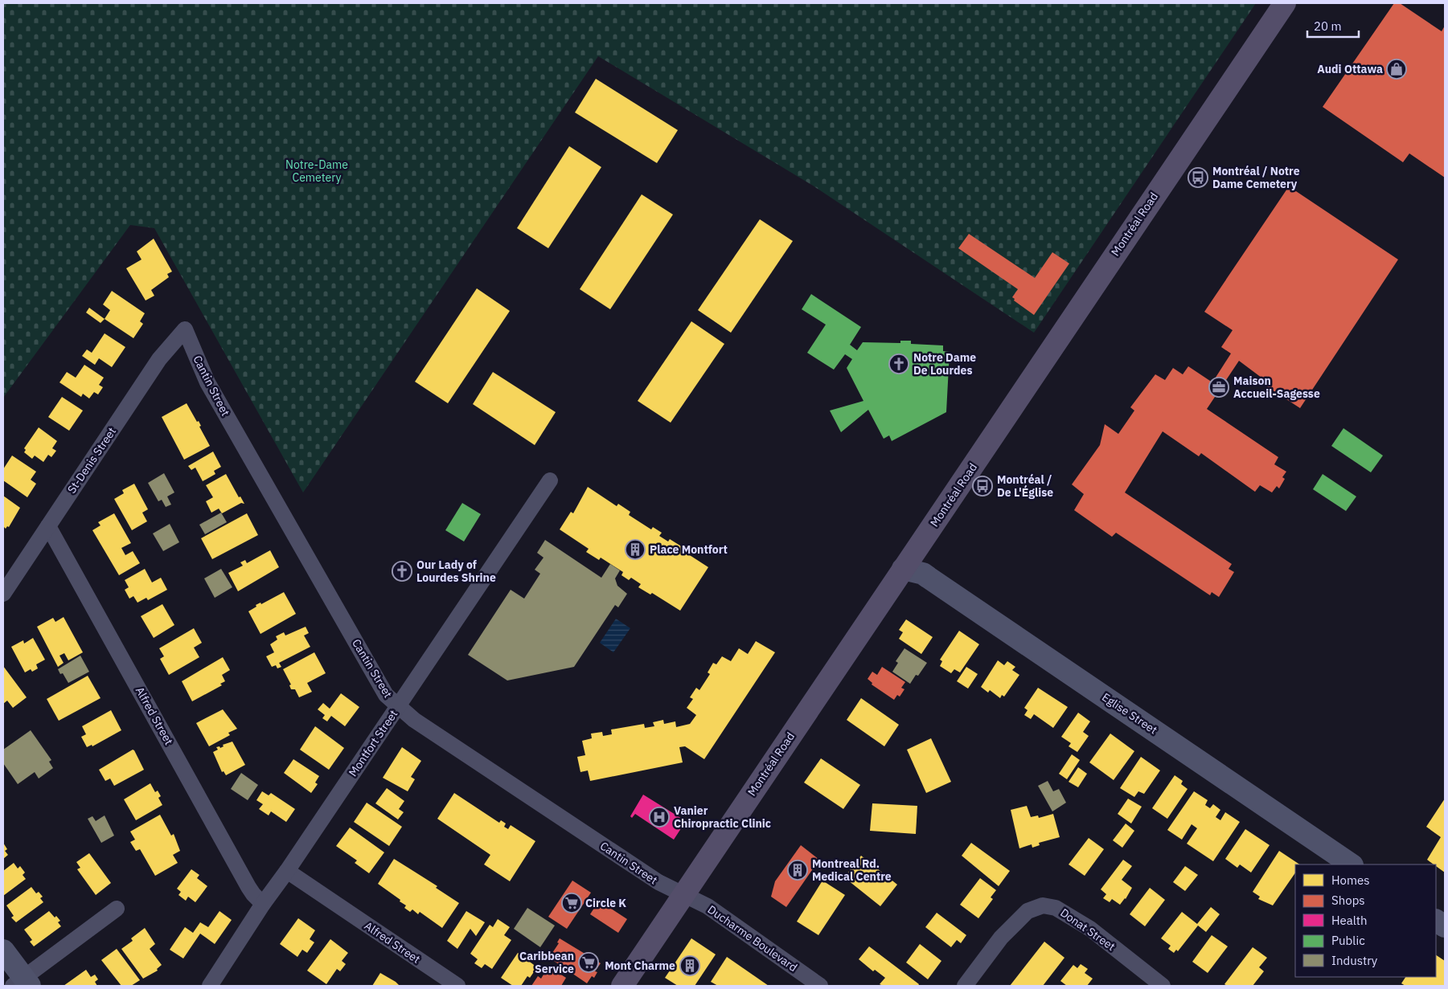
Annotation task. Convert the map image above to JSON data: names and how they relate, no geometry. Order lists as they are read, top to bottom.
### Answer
{
  "streets": {
    "main road": ["Montréal Road"],
    "street": [
      "Cantin Street",
      "St-Denis Street",
      "Eglise Street",
      "Alfred Street",
      "Montfort Street",
      "Donat Street",
      "Ducharme Boulevard"
    ]
  },
  "crossings": [
    ["Montréal Road", "Cantin Street"],
    ["Montréal Road", "Eglise Street"],
    ["Montréal Road", "Ducharme Boulevard"],
    ["Cantin Street", "St-Denis Street"],
    ["Cantin Street", "Montfort Street"],
    ["Cantin Street", "Ducharme Boulevard"],
    ["St-Denis Street", "Alfred Street"],
    ["Alfred Street", "Montfort Street"]
  ],
  "parks": ["Notre-Dame Cemetery"],
  "places": {
    "shop": ["Audi Ottawa"],
    "bus stop": ["Montréal / Notre Dame Cemetery", "Montréal / De L'Église"],
    "church": ["Notre Dame De Lourdes", "Our Lady of Lourdes Shrine"],
    "office": ["Maison Accueil-Sagesse"],
    "building": ["Place Montfort", "Montreal Rd. Medical Centre", "Mont Charme"],
    "hospital": ["Vanier Chiropractic Clinic"],
    "supermarket": ["Circle K", "Caribbean Service"]
  },
  "legend": [
    "Homes",
    "Shops",
    "Health",
    "Public",
    "Industry"
  ],
  "scale_bar": "20 m"
}
